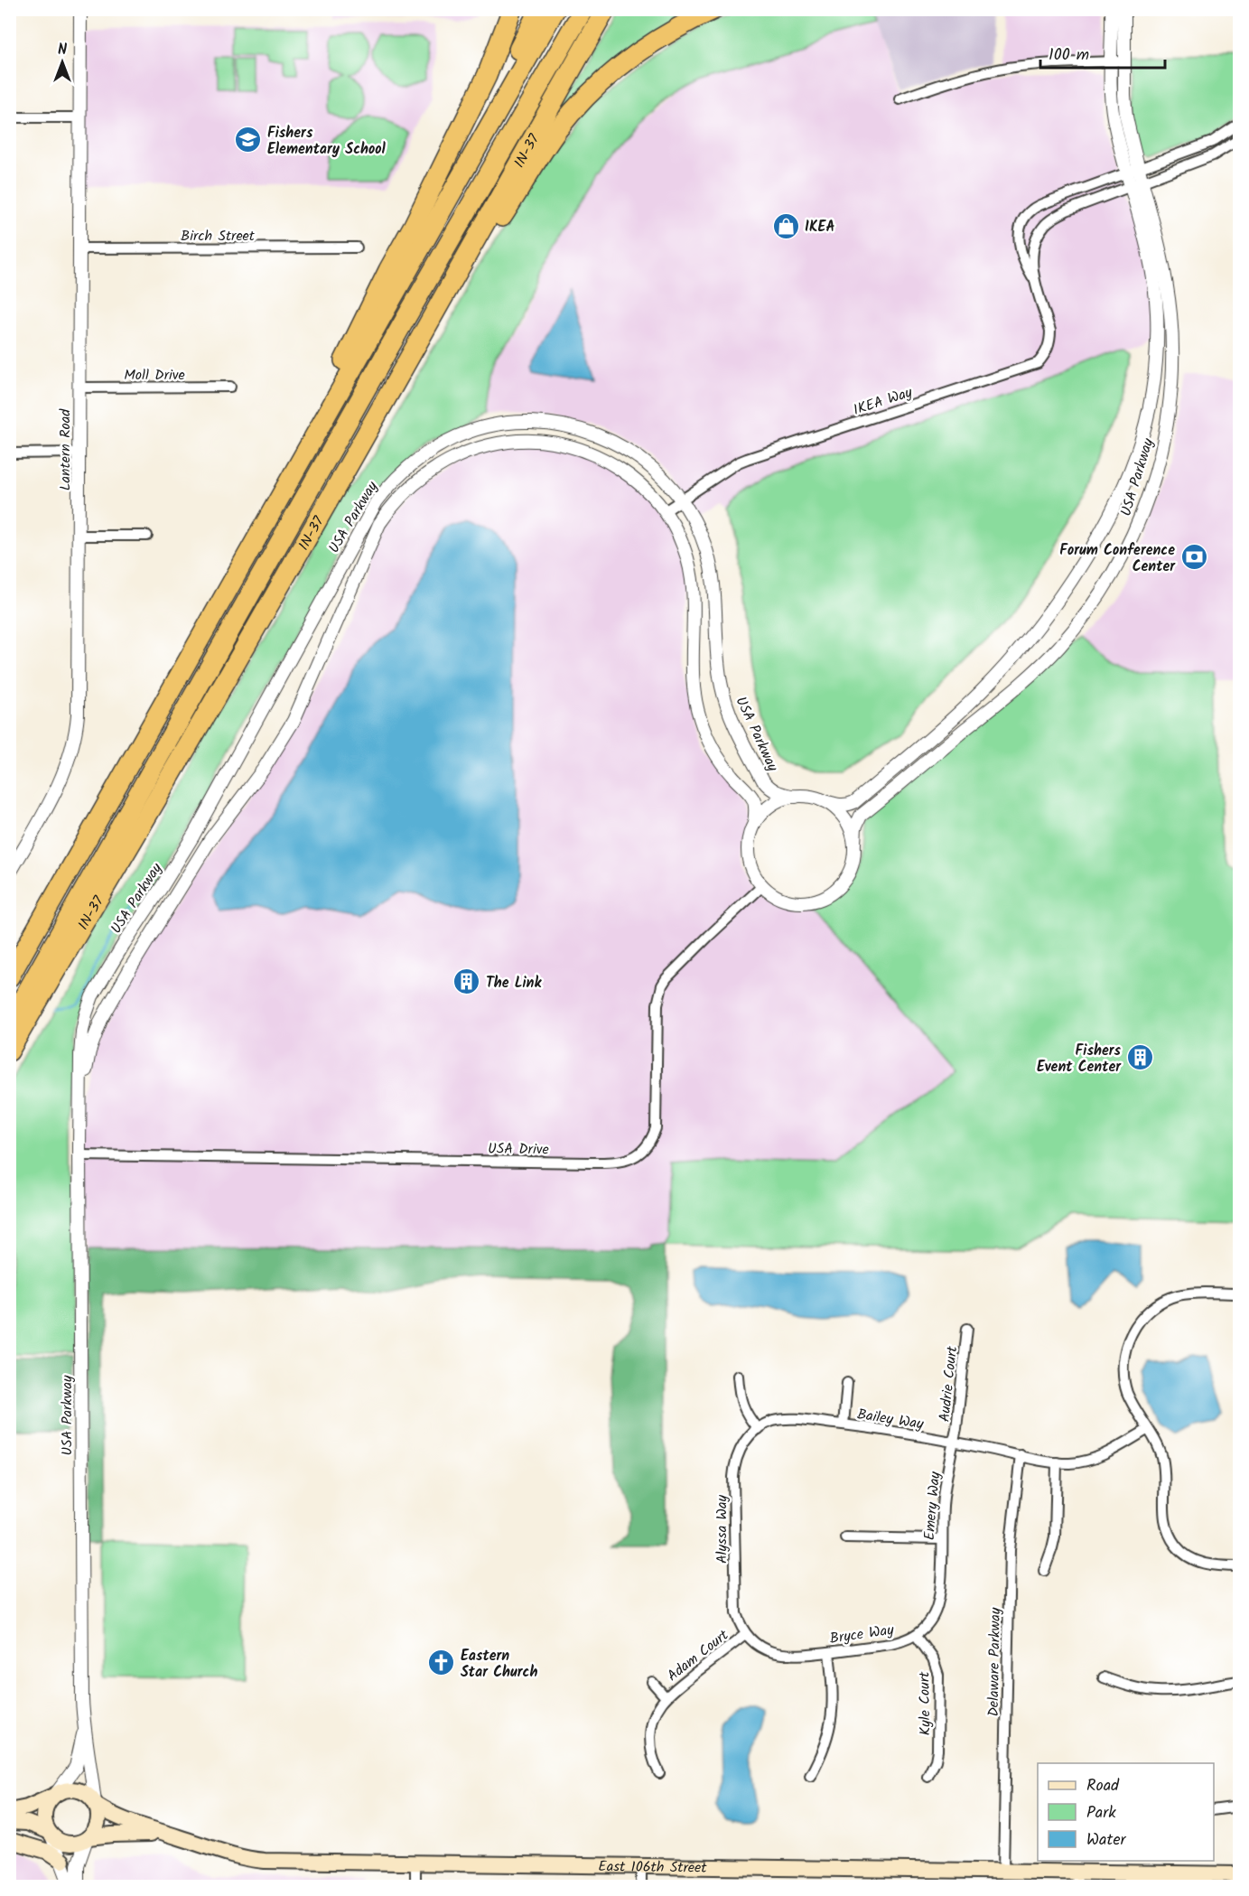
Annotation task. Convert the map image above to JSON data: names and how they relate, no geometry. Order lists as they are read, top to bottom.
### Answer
{
  "streets": {
    "highway": ["IN-37"],
    "main road": ["East 106th Street"],
    "street": [
      "Birch Street",
      "Moll Drive",
      "IKEA Way",
      "Lantern Road",
      "USA Parkway",
      "USA Drive",
      "Audrie Court",
      "Bailey Way",
      "Emery Way",
      "Alyssa Way",
      "Bryce Way",
      "Adam Court",
      "Delaware Parkway",
      "Kyle Court"
    ]
  },
  "crossings": [
    ["Birch Street", "Lantern Road"],
    ["Moll Drive", "Lantern Road"],
    ["IKEA Way", "USA Parkway"],
    ["USA Parkway", "USA Drive"],
    ["USA Parkway", "East 106th Street"],
    ["Audrie Court", "Bailey Way"],
    ["Audrie Court", "Emery Way"],
    ["Bailey Way", "Emery Way"],
    ["Bailey Way", "Alyssa Way"],
    ["Bailey Way", "Delaware Parkway"],
    ["Emery Way", "Bryce Way"],
    ["Alyssa Way", "Bryce Way"],
    ["Alyssa Way", "Adam Court"],
    ["Bryce Way", "Adam Court"],
    ["Bryce Way", "Kyle Court"],
    ["Delaware Parkway", "East 106th Street"]
  ],
  "places": {
    "school or university": ["Fishers Elementary School"],
    "shop": ["IKEA"],
    "bank": ["Forum Conference Center"],
    "building": ["The Link", "Fishers Event Center"],
    "church": ["Eastern Star Church"]
  },
  "legend": ["Road", "Park", "Water"],
  "scale_bar": "100 m",
  "north": "top"
}
